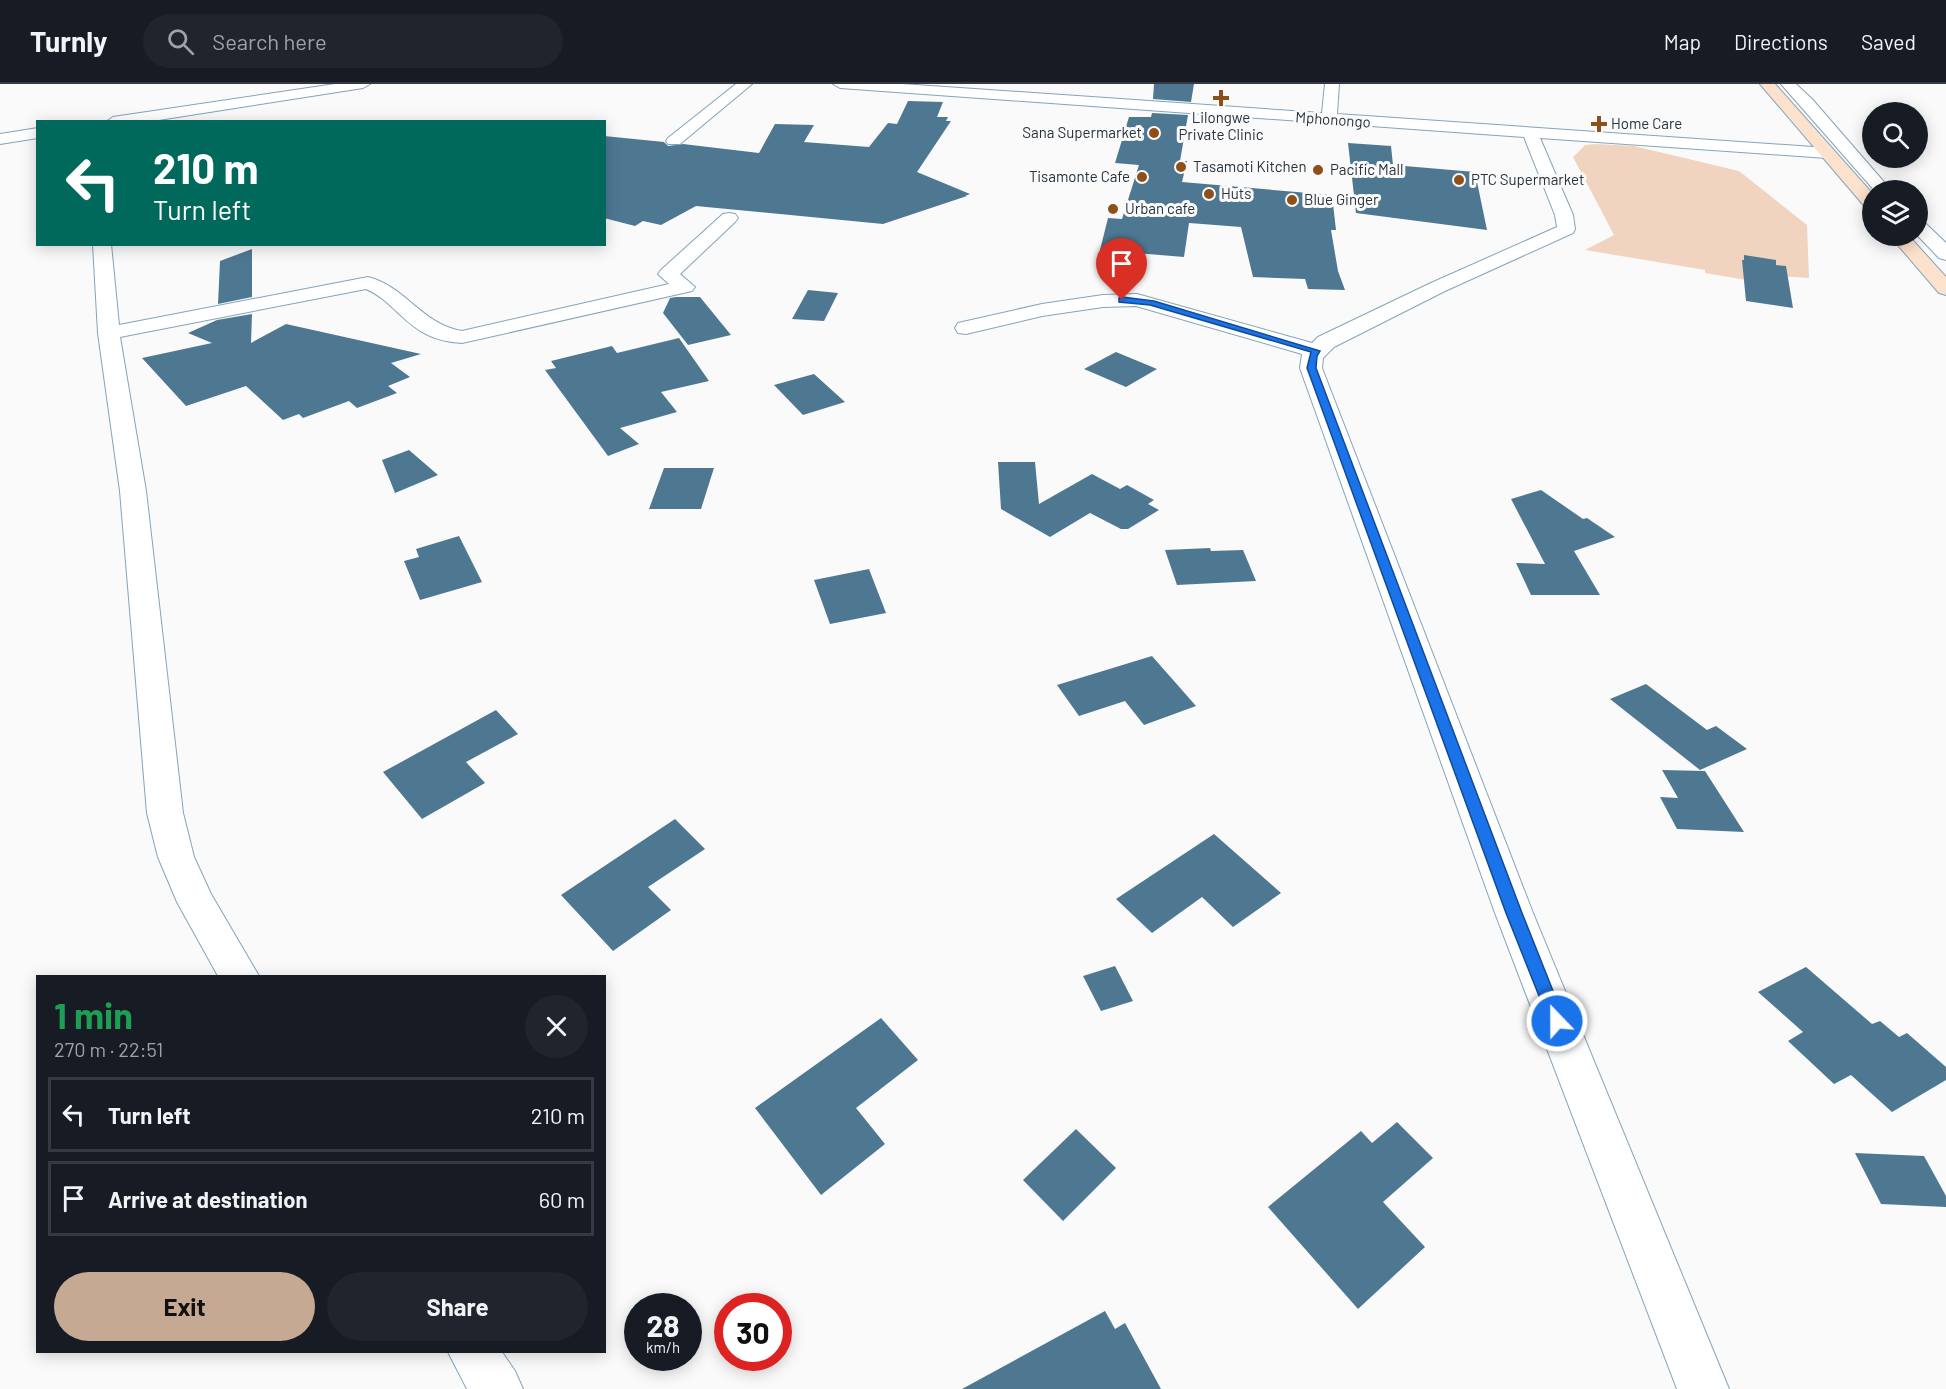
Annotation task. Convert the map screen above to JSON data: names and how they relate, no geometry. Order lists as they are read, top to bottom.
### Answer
{
  "streets": {
    "street": ["Mphonongo"]
  },
  "places": {
    "health": ["Lilongwe Private Clinic", "Home Care"],
    "other": [
      "Sana Supermarket",
      "Tasamoti Kitchen",
      "Pacific Mall",
      "Tisamonte Cafe",
      "PTC Supermarket",
      "Huts",
      "Blue Ginger",
      "Urban cafe"
    ]
  },
  "page": {
    "header": "Turnly",
    "search": "Search here",
    "nav": ["Map", "Directions", "Saved"],
    "turn": ["210 m", "Turn left"],
    "heading": ["1 min", "270 m · 22:51"],
    "list": [
      {
        "name": "Turn left",
        "value": "210 m"
      },
      {
        "name": "Arrive at destination",
        "value": "60 m"
      }
    ],
    "buttons": ["Exit", "Share"],
    "speed": "28 km/h",
    "limit": "30"
  }
}
